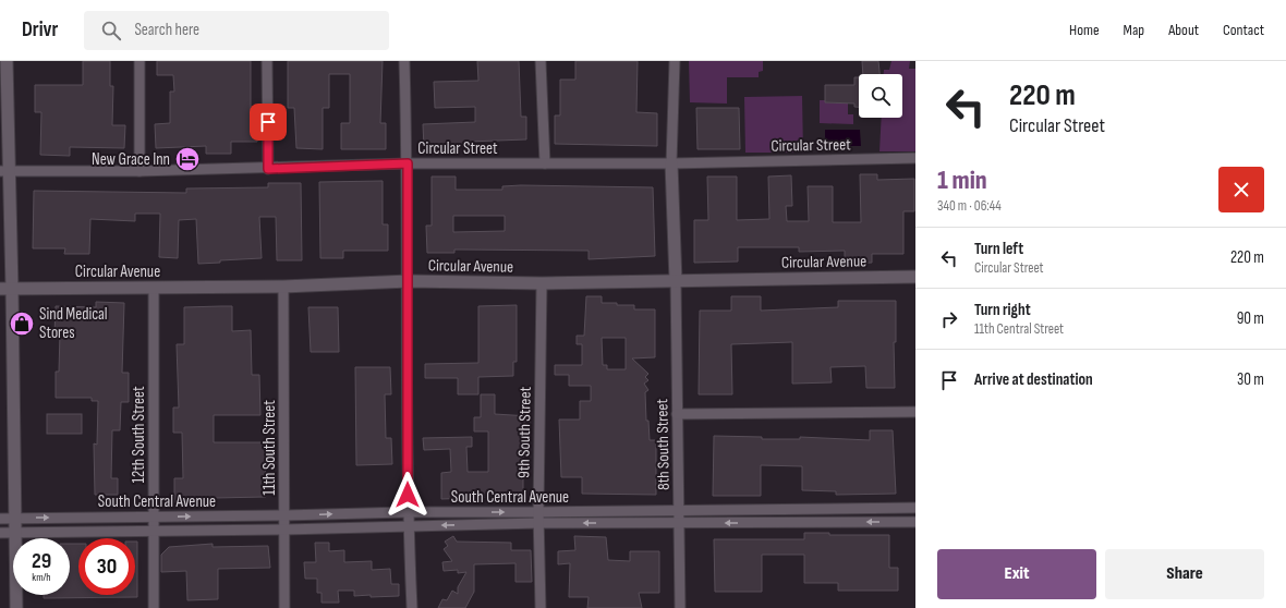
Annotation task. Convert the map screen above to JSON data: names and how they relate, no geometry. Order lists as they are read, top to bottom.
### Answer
{
  "streets": {
    "street": [
      "Circular Street",
      "Circular Avenue",
      "9th South Street",
      "12th South Street",
      "8th South Street",
      "11th South Street",
      "South Central Avenue"
    ]
  },
  "crossings": [
    ["Circular Avenue", "9th South Street"],
    ["Circular Avenue", "12th South Street"],
    ["Circular Avenue", "8th South Street"],
    ["Circular Avenue", "11th South Street"],
    ["9th South Street", "South Central Avenue"],
    ["12th South Street", "South Central Avenue"],
    ["8th South Street", "South Central Avenue"],
    ["11th South Street", "South Central Avenue"]
  ],
  "places": {
    "hotel": ["New Grace Inn"],
    "shop": ["Sind Medical Stores"]
  },
  "page": {
    "header": "Drivr",
    "search": "Search here",
    "nav": [
      "Home",
      "Map",
      "About",
      "Contact"
    ],
    "turn": ["220 m", "Circular Street"],
    "heading": ["1 min", "340 m · 06:44"],
    "list": [
      {
        "name": "Turn left",
        "note": "Circular Street",
        "value": "220 m"
      },
      {
        "name": "Turn right",
        "note": "11th Central Street",
        "value": "90 m"
      },
      {
        "name": "Arrive at destination",
        "value": "30 m"
      }
    ],
    "speed": "29 km/h",
    "limit": "30",
    "buttons": ["Exit", "Share"]
  }
}
